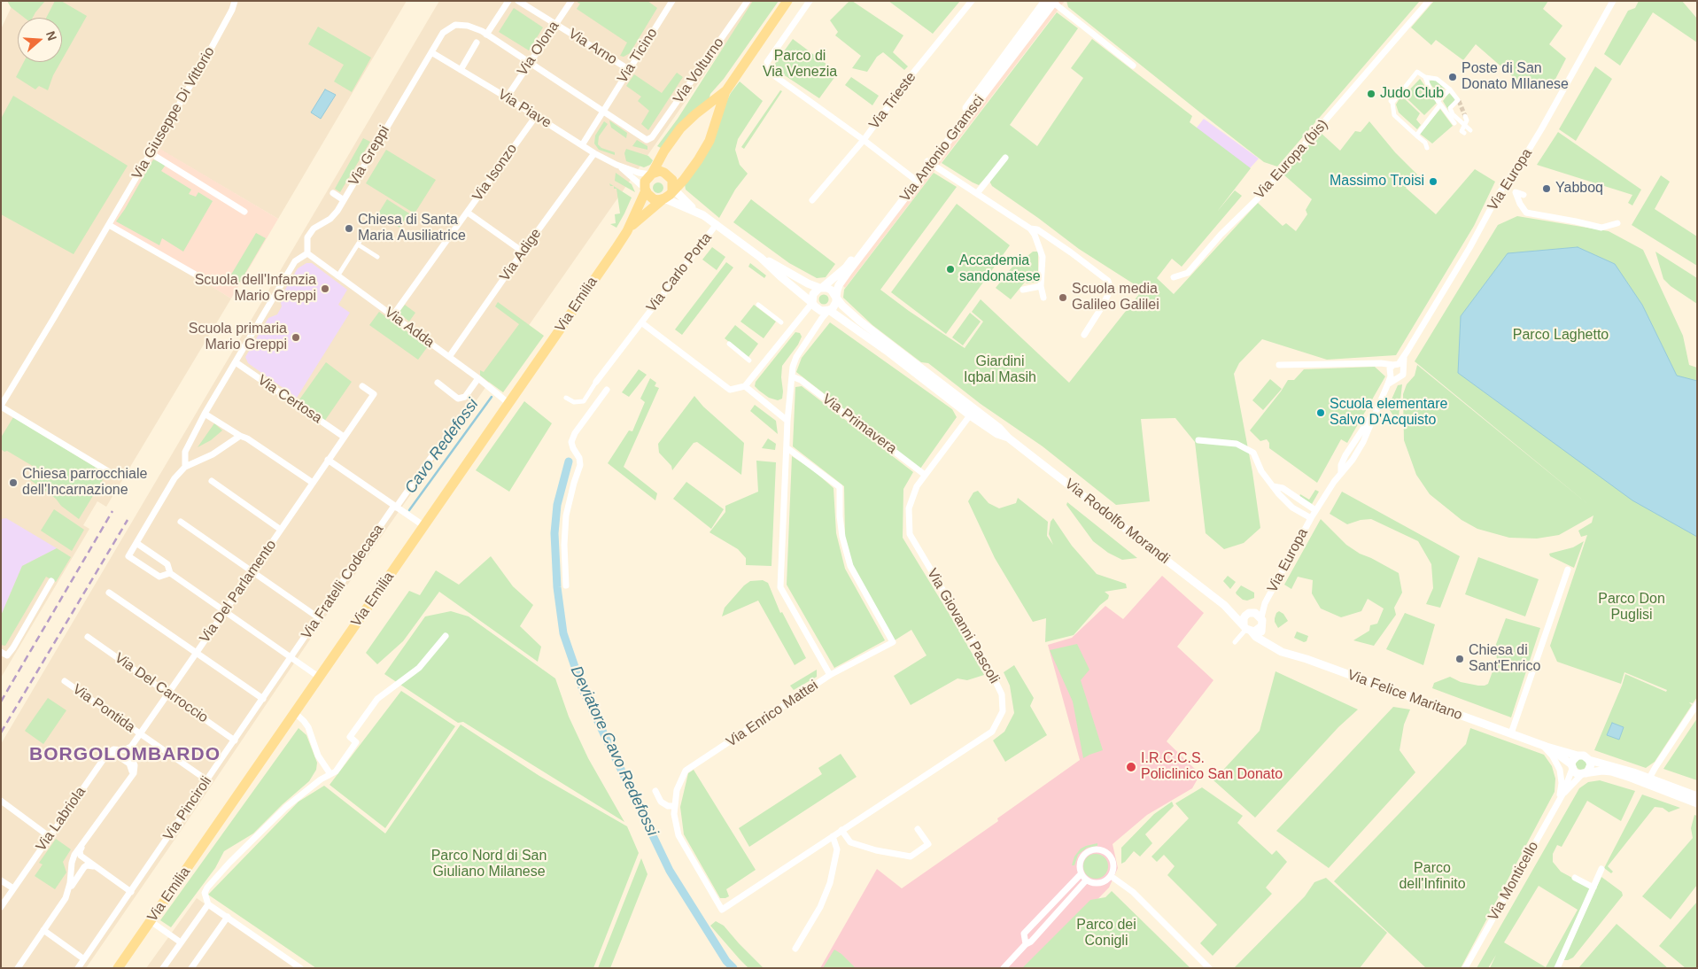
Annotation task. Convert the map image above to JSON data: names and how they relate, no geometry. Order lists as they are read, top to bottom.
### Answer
{
  "streets": {
    "main road": ["Via Emilia"],
    "street": [
      "Via Arno",
      "Via Olona",
      "Via Ticino",
      "Via Volturno",
      "Via Trieste",
      "Via Piave",
      "Via Giuseppe Di Vittorio",
      "Via Antonio Gramsci",
      "Via Greppi",
      "Via Europa (bis)",
      "Via Isonzo",
      "Via Europa",
      "Via Adige",
      "Via Carlo Porta",
      "Via Adda",
      "Via Certosa",
      "Via Primavera",
      "Via Rodolfo Morandi",
      "Via Fratelli Codecasa",
      "Via Del Parlamento",
      "Via Giovanni Pascoli",
      "Via Del Carroccio",
      "Via Felice Maritano",
      "Via Pontida",
      "Via Enrico Mattei",
      "Via Pinciroli",
      "Via Labriola",
      "Via Monticello"
    ]
  },
  "crossings": [
    ["Via Arno", "Via Olona"],
    ["Via Arno", "Via Ticino"],
    ["Via Olona", "Via Piave"],
    ["Via Olona", "Via Greppi"],
    ["Via Ticino", "Via Piave"],
    ["Via Ticino", "Via Greppi"],
    ["Via Volturno", "Via Greppi"],
    ["Via Piave", "Via Greppi"],
    ["Via Piave", "Via Isonzo"],
    ["Via Piave", "Via Adige"],
    ["Via Piave", "Via Emilia"],
    ["Via Antonio Gramsci", "Via Rodolfo Morandi"],
    ["Via Antonio Gramsci", "Via Enrico Mattei"],
    ["Via Greppi", "Via Adda"],
    ["Via Isonzo", "Via Adda"],
    ["Via Europa", "Via Rodolfo Morandi"],
    ["Via Europa", "Via Felice Maritano"],
    ["Via Adige", "Via Adda"],
    ["Via Emilia", "Via Adda"],
    ["Via Certosa", "Via Del Parlamento"],
    ["Via Primavera", "Via Giovanni Pascoli"],
    ["Via Primavera", "Via Enrico Mattei"],
    ["Via Rodolfo Morandi", "Via Giovanni Pascoli"],
    ["Via Rodolfo Morandi", "Via Felice Maritano"],
    ["Via Rodolfo Morandi", "Via Enrico Mattei"],
    ["Via Fratelli Codecasa", "Via Pinciroli"],
    ["Via Del Parlamento", "Via Del Carroccio"],
    ["Via Del Parlamento", "Via Pontida"],
    ["Via Giovanni Pascoli", "Via Enrico Mattei"],
    ["Via Del Carroccio", "Via Pinciroli"],
    ["Via Felice Maritano", "Via Monticello"],
    ["Via Pontida", "Via Pinciroli"]
  ],
  "districts": ["BORGOLOMBARDO"],
  "water": ["Cavo Redefossi", "Deviatore Cavo Redefossi"],
  "parks": [
    "Parco di Via Venezia",
    "Parco Laghetto",
    "Giardini Iqbal Masih",
    "Parco Don Puglisi",
    "Parco Nord di San Giuliano Milanese",
    "Parco dell'Infinito",
    "Parco dei Conigli"
  ],
  "places": [
    "Poste di San Donato MIlanese",
    "Judo Club",
    "Massimo Troisi",
    "Yabboq",
    "Chiesa di Santa Maria Ausiliatrice",
    "Accademia sandonatese",
    "Scuola dell'Infanzia Mario Greppi",
    "Scuola media Galileo Galilei",
    "Scuola primaria Mario Greppi",
    "Scuola elementare Salvo D'Acquisto",
    "Chiesa parrocchiale dell'Incarnazione",
    "Chiesa di Sant'Enrico",
    "I.R.C.C.S. Policlinico San Donato"
  ],
  "north": "right"
}
